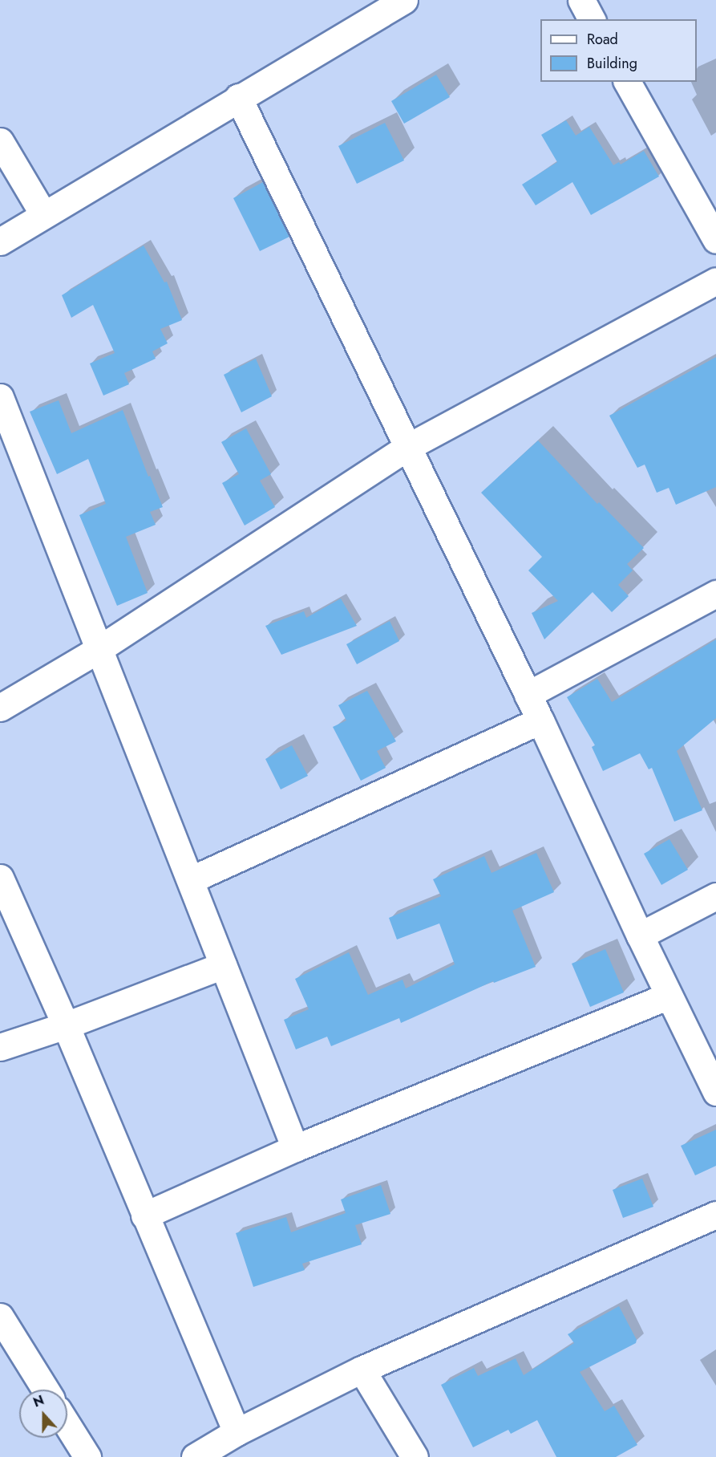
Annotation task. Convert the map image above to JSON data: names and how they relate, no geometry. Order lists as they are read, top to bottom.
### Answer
{
  "legend": ["Road", "Building"],
  "north": "top"
}
